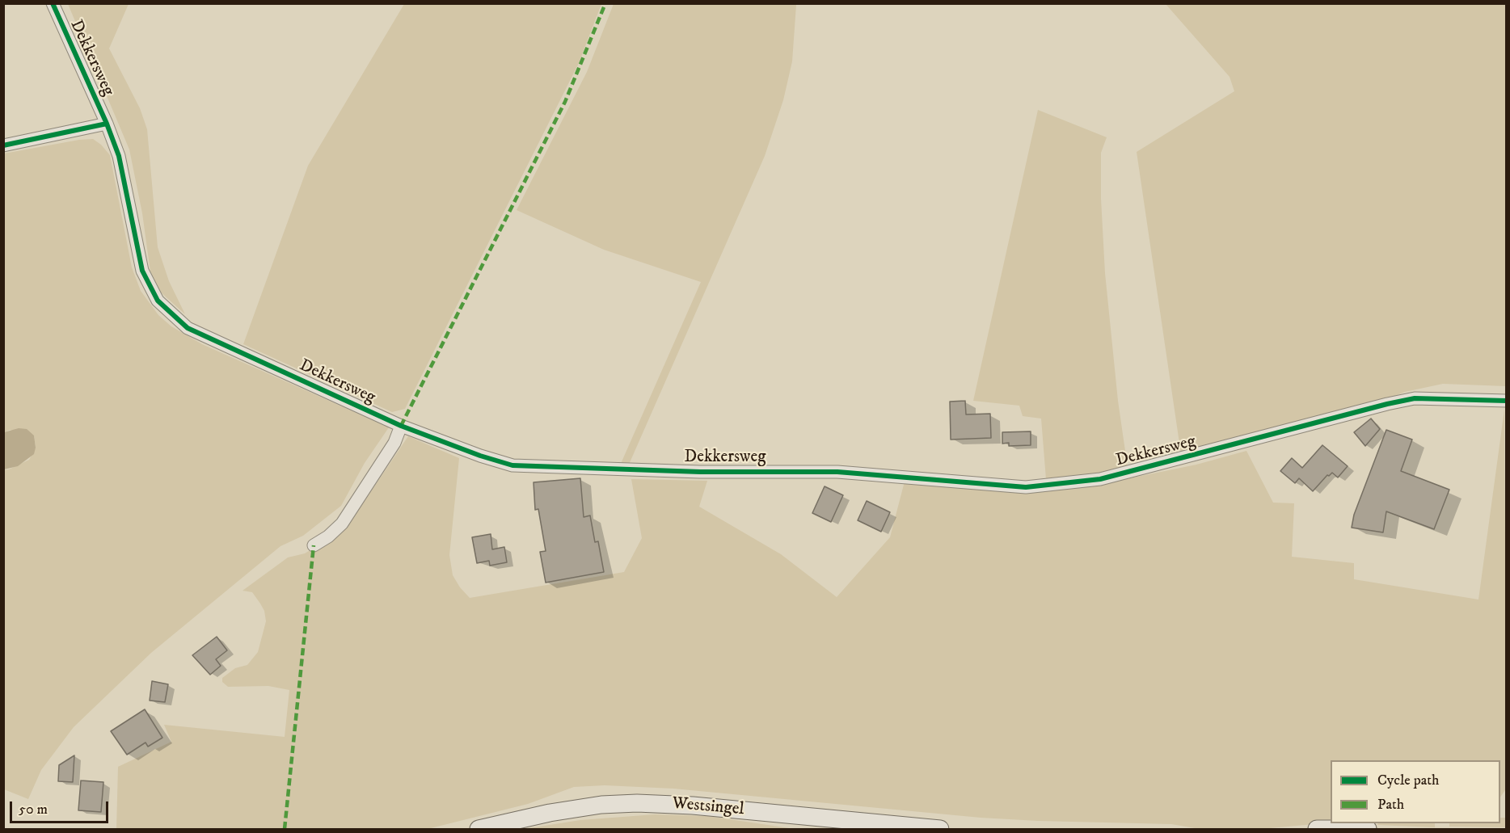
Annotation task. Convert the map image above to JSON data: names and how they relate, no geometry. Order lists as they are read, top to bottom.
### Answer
{
  "streets": {
    "main road": ["Westsingel"],
    "street": ["Dekkersweg"]
  },
  "legend": ["Cycle path", "Path"],
  "scale_bar": "50 m"
}
